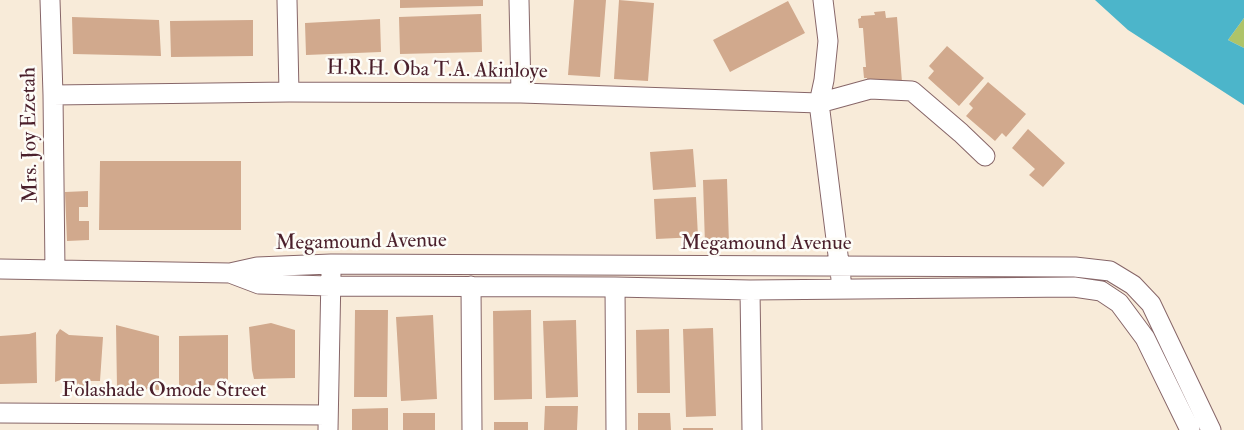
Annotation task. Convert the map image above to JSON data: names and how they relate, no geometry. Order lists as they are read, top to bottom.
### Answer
{
  "streets": {
    "street": [
      "H.R.H. Oba T.A. Akinloye",
      "Mrs. Joy Ezetah",
      "Megamound Avenue",
      "Folashade Omode Street"
    ]
  },
  "crossings": [
    ["H.R.H. Oba T.A. Akinloye", "Mrs. Joy Ezetah"],
    ["Mrs. Joy Ezetah", "Megamound Avenue"]
  ]
}
